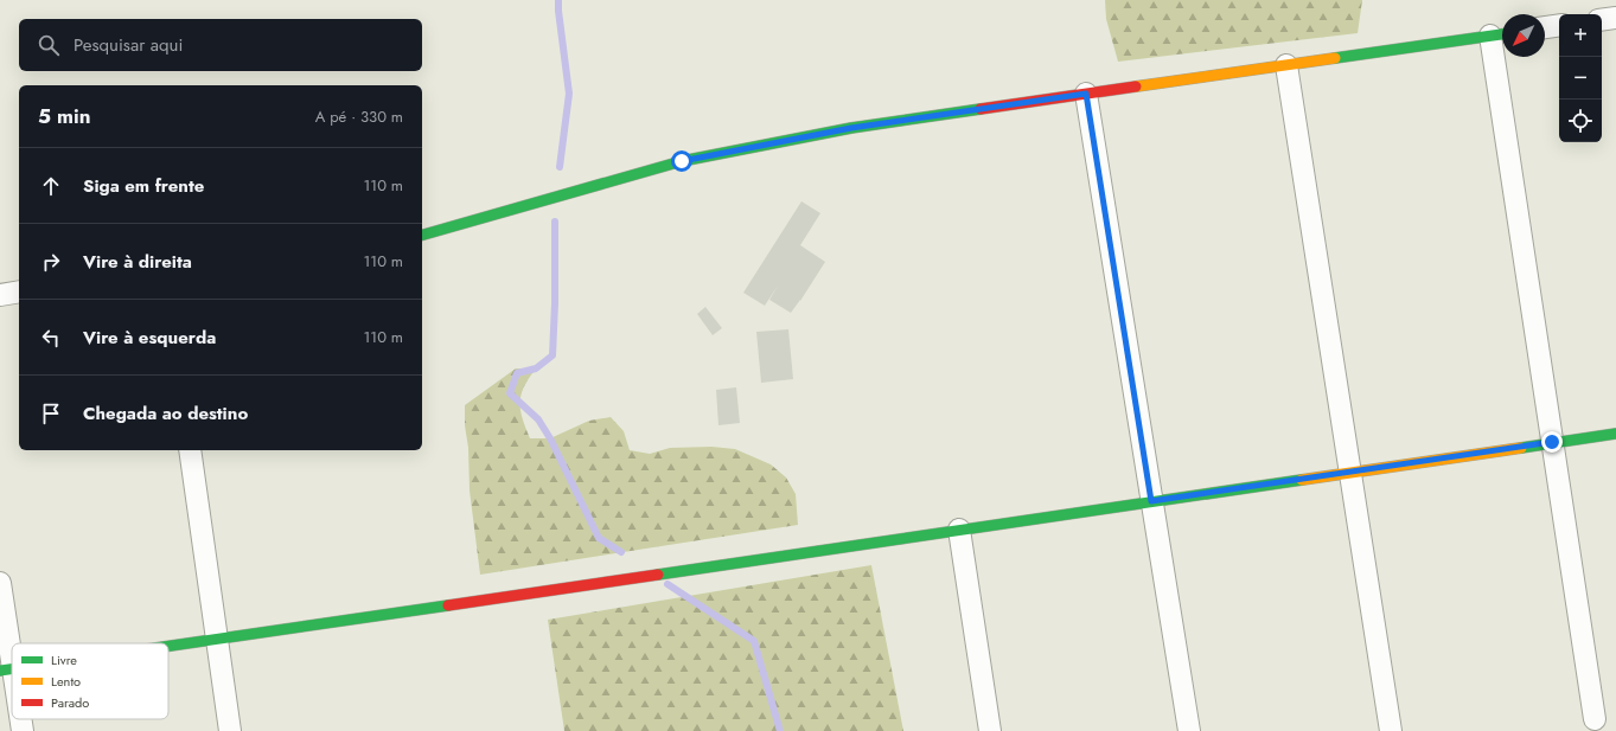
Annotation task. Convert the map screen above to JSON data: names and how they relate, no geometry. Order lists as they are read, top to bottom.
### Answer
{
  "legend": ["Livre", "Lento", "Parado"],
  "north": "bottom left",
  "page": {
    "map_buttons": ["+", "−"],
    "search": "Pesquisar aqui",
    "heading": ["5 min", "A pé · 330 m"],
    "list": [
      ["Siga em frente", "110 m"],
      ["Vire à direita", "110 m"],
      ["Vire à esquerda", "110 m"],
      "Chegada ao destino"
    ]
  }
}
